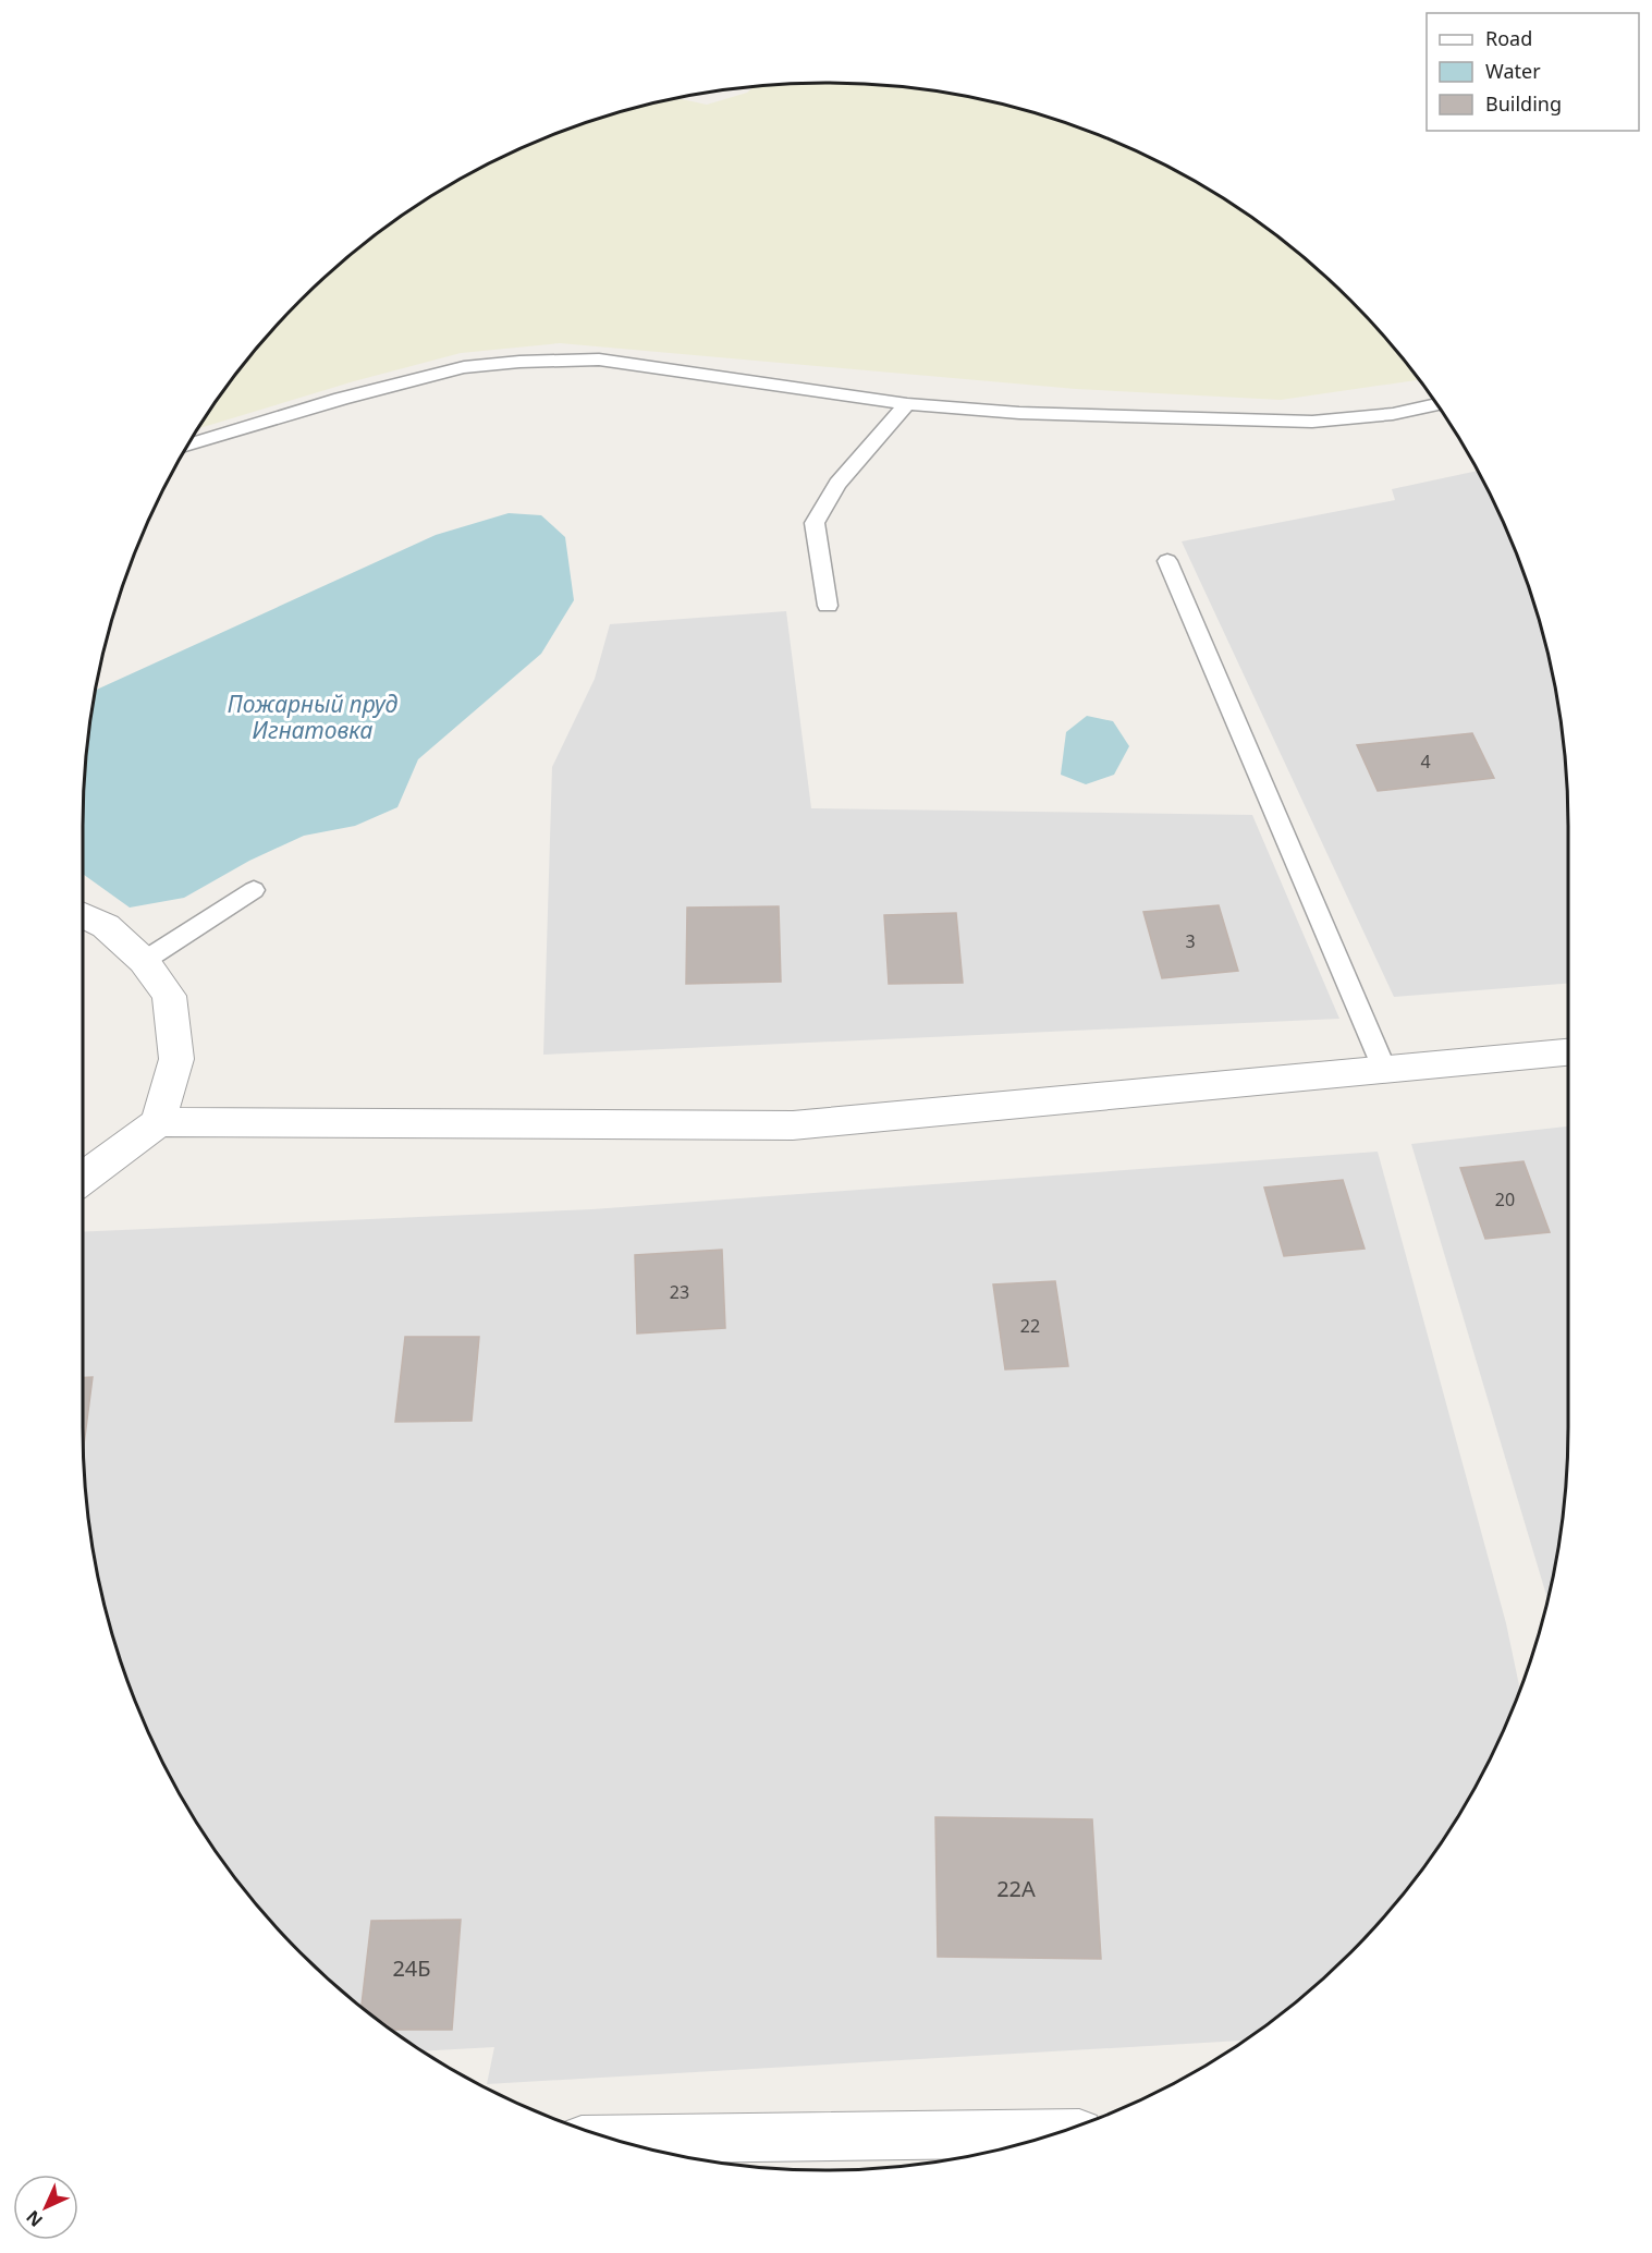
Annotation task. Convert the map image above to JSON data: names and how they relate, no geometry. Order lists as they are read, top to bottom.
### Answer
{
  "water": ["Пожарный пруд Игнатовка"],
  "house_numbers": [
    "4",
    "3",
    "20",
    "23",
    "22",
    "22А",
    "24Б"
  ],
  "legend": ["Road", "Water", "Building"],
  "north": "bottom left"
}
